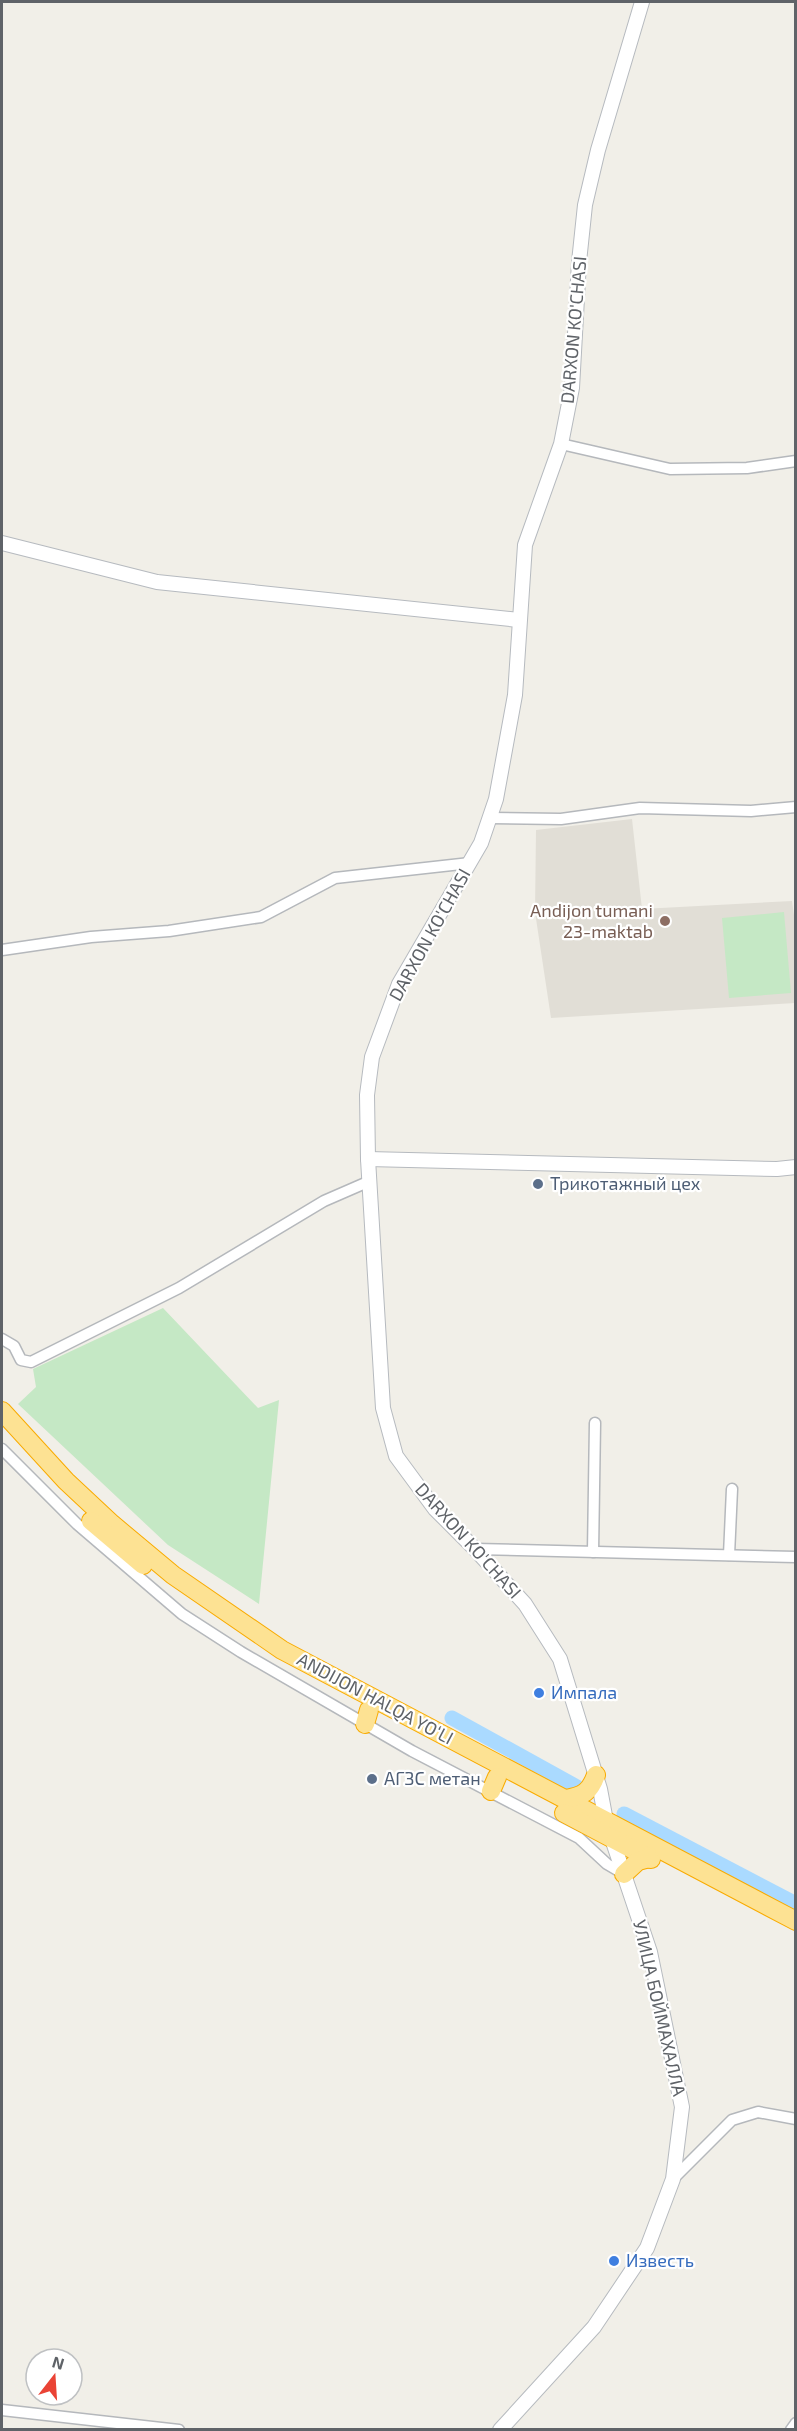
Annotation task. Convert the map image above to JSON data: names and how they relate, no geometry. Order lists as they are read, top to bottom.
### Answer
{
  "streets": {
    "highway": ["ANDIJON HALQA YO‘LI"],
    "main road": ["DARXON KO'CHASI", "УЛИЦА БОЙМАХАЛЛА"]
  },
  "crossings": [
    ["DARXON KO'CHASI", "ANDIJON HALQA YO‘LI"],
    ["DARXON KO'CHASI", "УЛИЦА БОЙМАХАЛЛА"],
    ["ANDIJON HALQA YO‘LI", "УЛИЦА БОЙМАХАЛЛА"]
  ],
  "places": [
    "Andijon tumani 23-maktab",
    "Трикотажный цех",
    "Импала",
    "АГЗС метан",
    "Известь"
  ],
  "north": "top"
}
